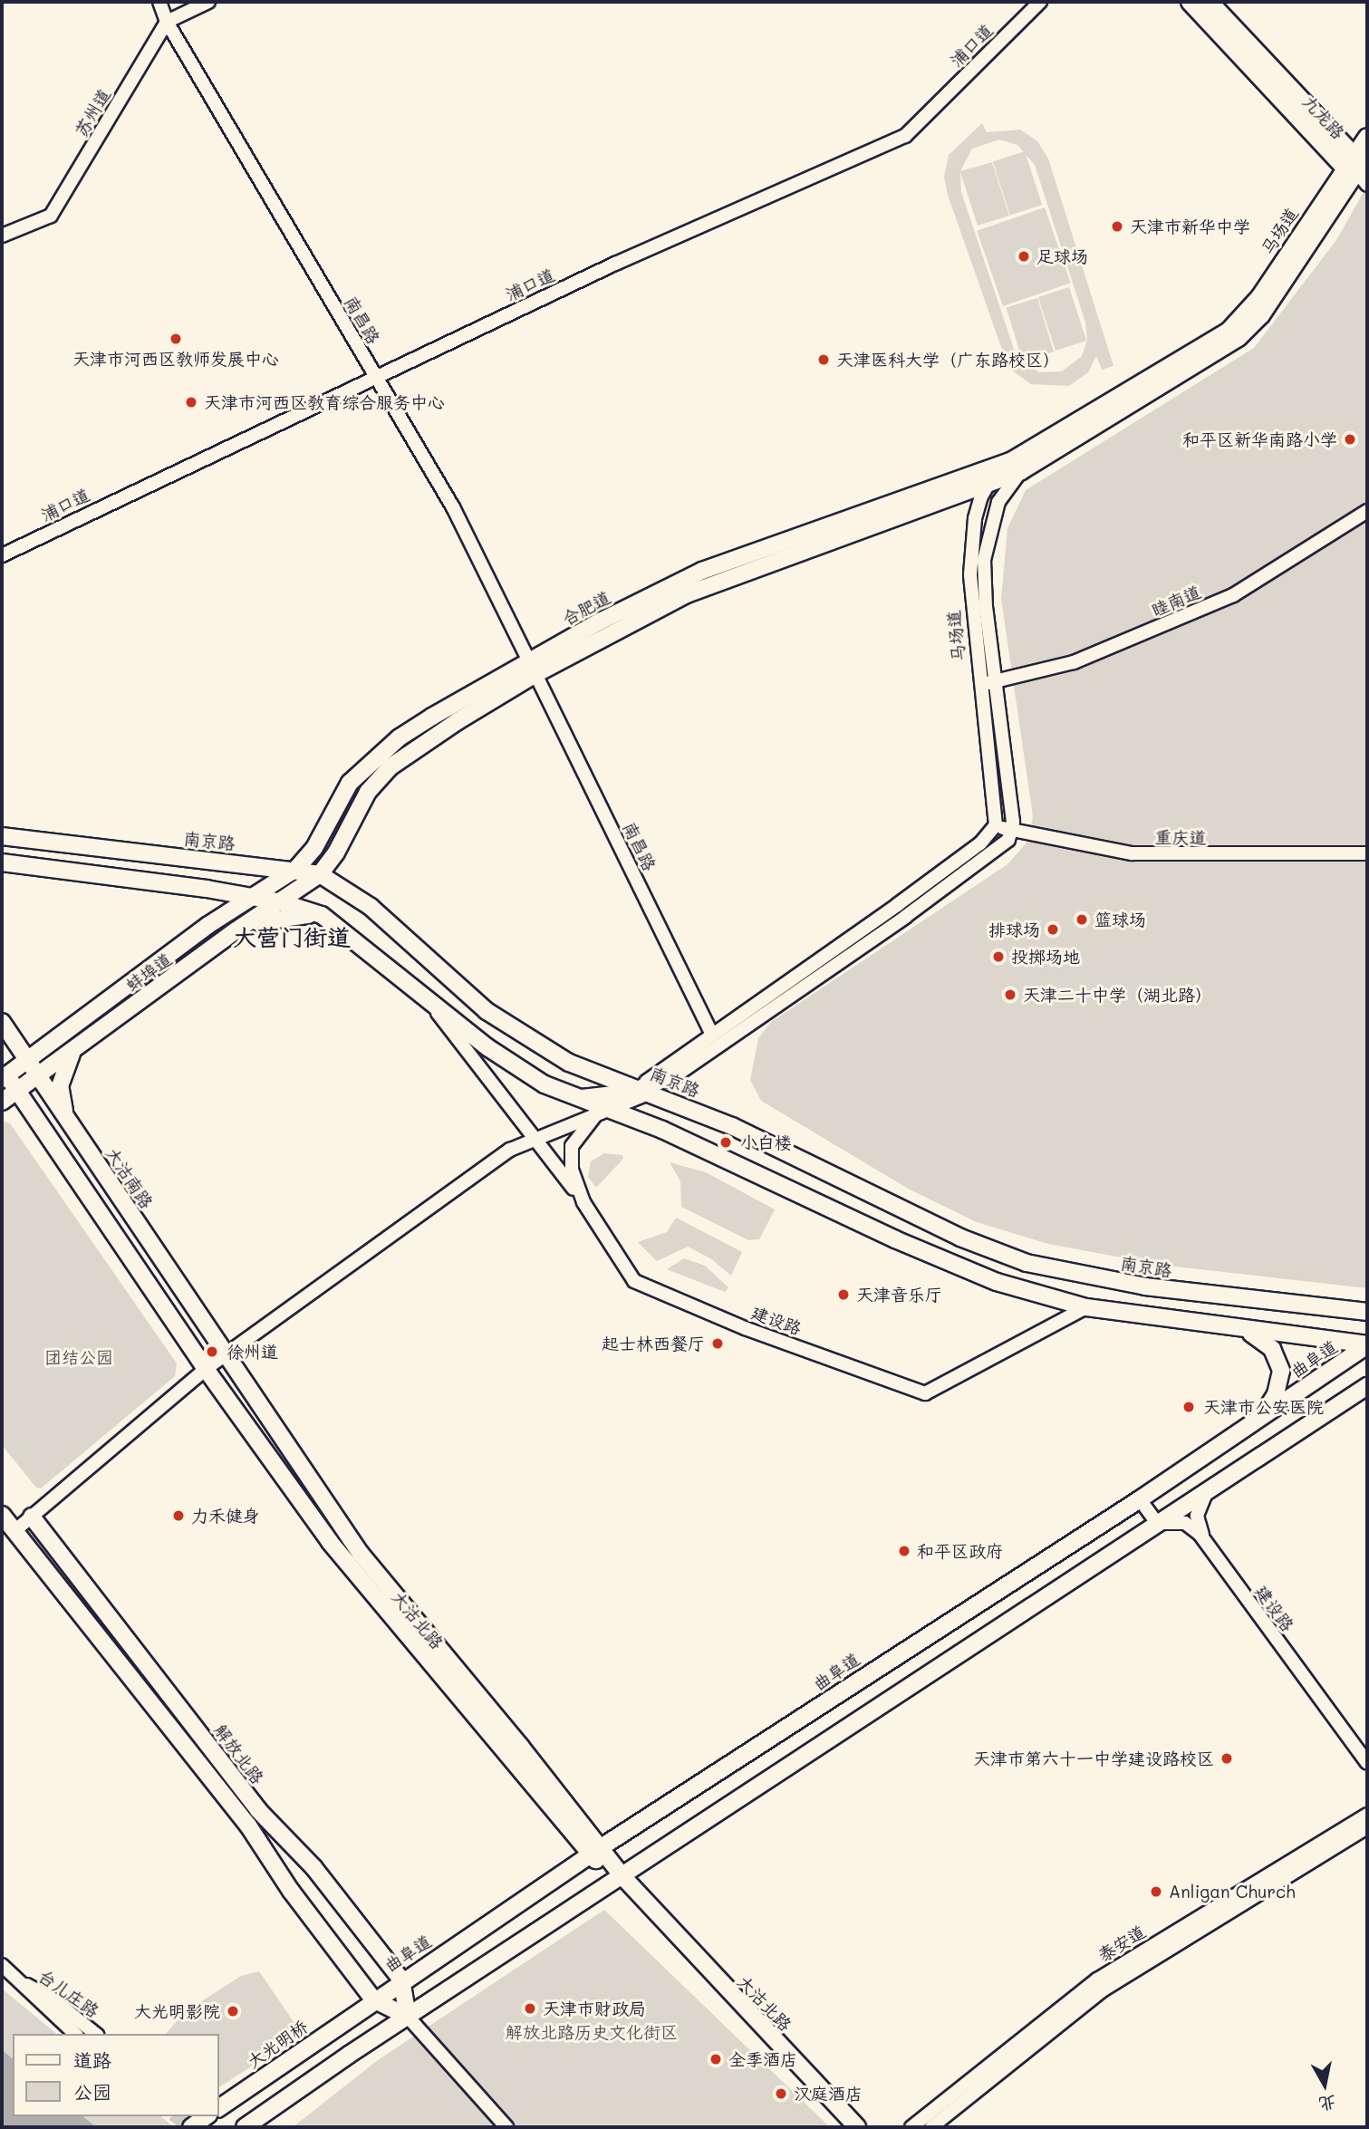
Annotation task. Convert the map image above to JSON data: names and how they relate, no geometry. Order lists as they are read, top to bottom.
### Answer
{
  "streets": {
    "main road": [
      "九龙路",
      "马场道",
      "合肥道",
      "南京路",
      "蚌埠道",
      "大沽南路",
      "曲阜道",
      "大沽北路",
      "解放北路",
      "大光明桥"
    ],
    "street": [
      "浦口道",
      "苏州道",
      "南昌路",
      "睦南道",
      "重庆道",
      "建设路",
      "泰安道",
      "台儿庄路"
    ]
  },
  "crossings": [
    ["浦口道", "南昌路"],
    ["苏州道", "南昌路"],
    ["马场道", "睦南道"],
    ["马场道", "合肥道"],
    ["马场道", "重庆道"],
    ["南昌路", "合肥道"],
    ["合肥道", "南京路"],
    ["合肥道", "蚌埠道"],
    ["南京路", "蚌埠道"],
    ["蚌埠道", "大沽南路"],
    ["大沽南路", "大沽北路"],
    ["曲阜道", "大沽北路"],
    ["曲阜道", "解放北路"],
    ["曲阜道", "大光明桥"]
  ],
  "districts": ["大营门街道"],
  "parks": ["团结公园", "解放北路历史文化街区"],
  "places": [
    "天津市新华中学",
    "足球场",
    "天津市河西区教师发展中心",
    "天津医科大学（广东路校区）",
    "天津市河西区教育综合服务中心",
    "和平区新华南路小学",
    "篮球场",
    "排球场",
    "投掷场地",
    "天津二十中学（湖北路）",
    "小白楼",
    "天津音乐厅",
    "起士林西餐厅",
    "徐州道",
    "天津市公安医院",
    "力禾健身",
    "和平区政府",
    "天津市第六十一中学建设路校区",
    "Anligan Church",
    "天津市财政局",
    "大光明影院",
    "全季酒店",
    "汉庭酒店"
  ],
  "legend": ["道路", "公园"],
  "north": "bottom"
}
